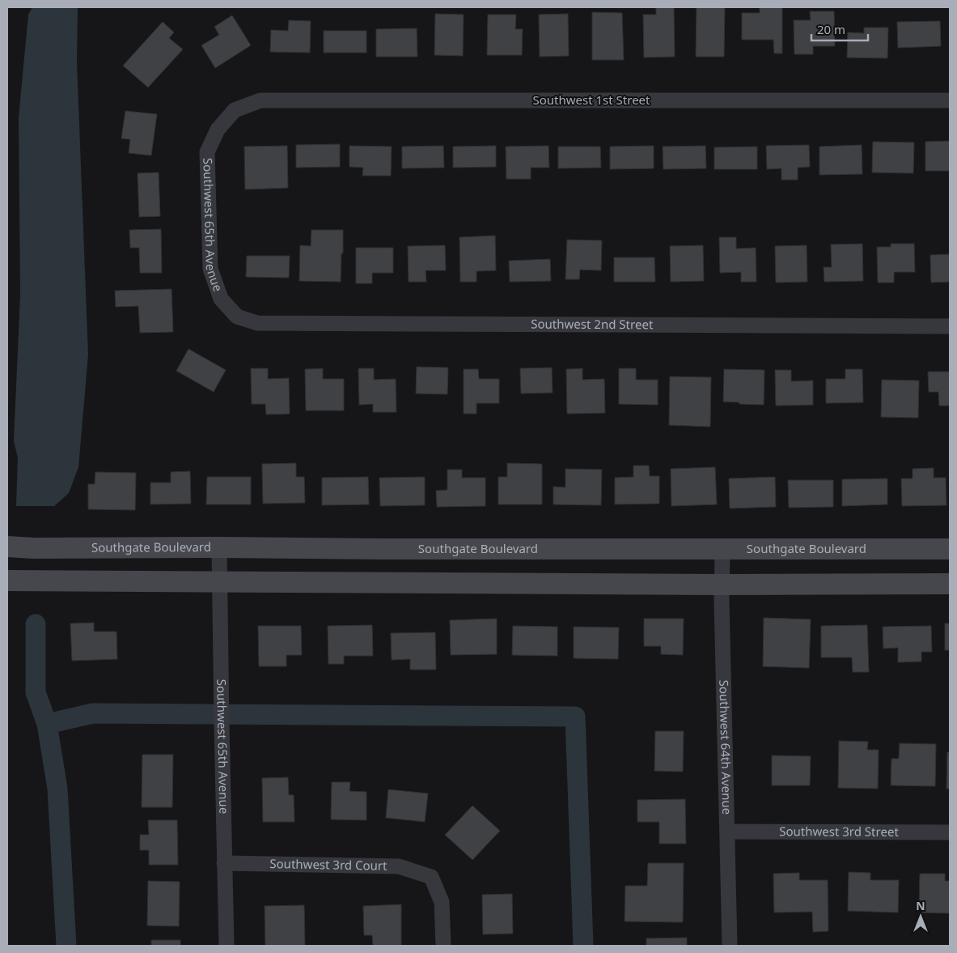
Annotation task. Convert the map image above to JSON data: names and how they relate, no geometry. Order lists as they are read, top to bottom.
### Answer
{
  "streets": {
    "main road": ["Southgate Boulevard"],
    "street": [
      "Southwest 1st Street",
      "Southwest 65th Avenue",
      "Southwest 2nd Street",
      "Southwest 64th Avenue",
      "Southwest 3rd Street",
      "Southwest 3rd Court"
    ]
  },
  "crossings": [
    ["Southwest 1st Street", "Southwest 65th Avenue"],
    ["Southwest 65th Avenue", "Southwest 2nd Street"],
    ["Southwest 65th Avenue", "Southgate Boulevard"],
    ["Southwest 65th Avenue", "Southwest 3rd Court"],
    ["Southgate Boulevard", "Southwest 64th Avenue"],
    ["Southwest 64th Avenue", "Southwest 3rd Street"]
  ],
  "scale_bar": "20 m",
  "north": "top"
}
